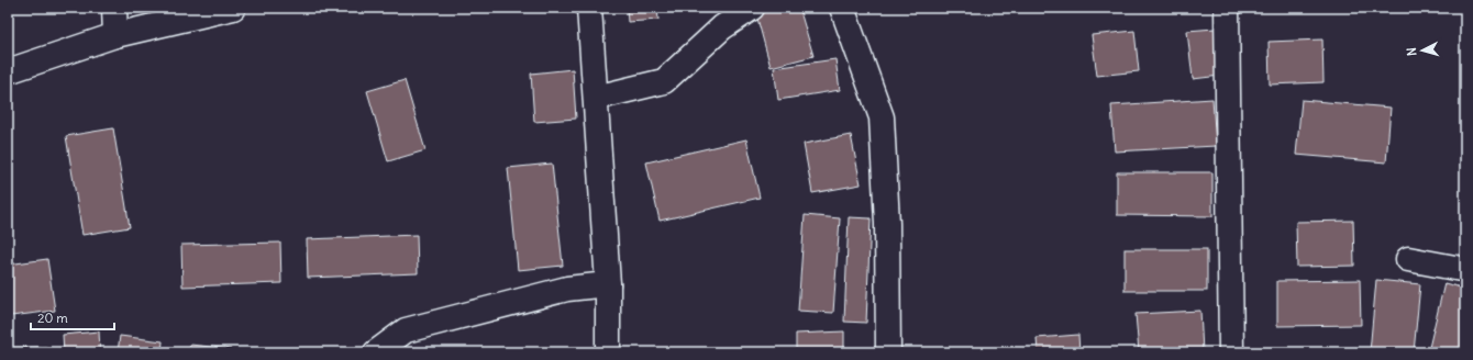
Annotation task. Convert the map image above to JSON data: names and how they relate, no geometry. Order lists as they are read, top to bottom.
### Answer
{
  "scale_bar": "20 m",
  "north": "left"
}
